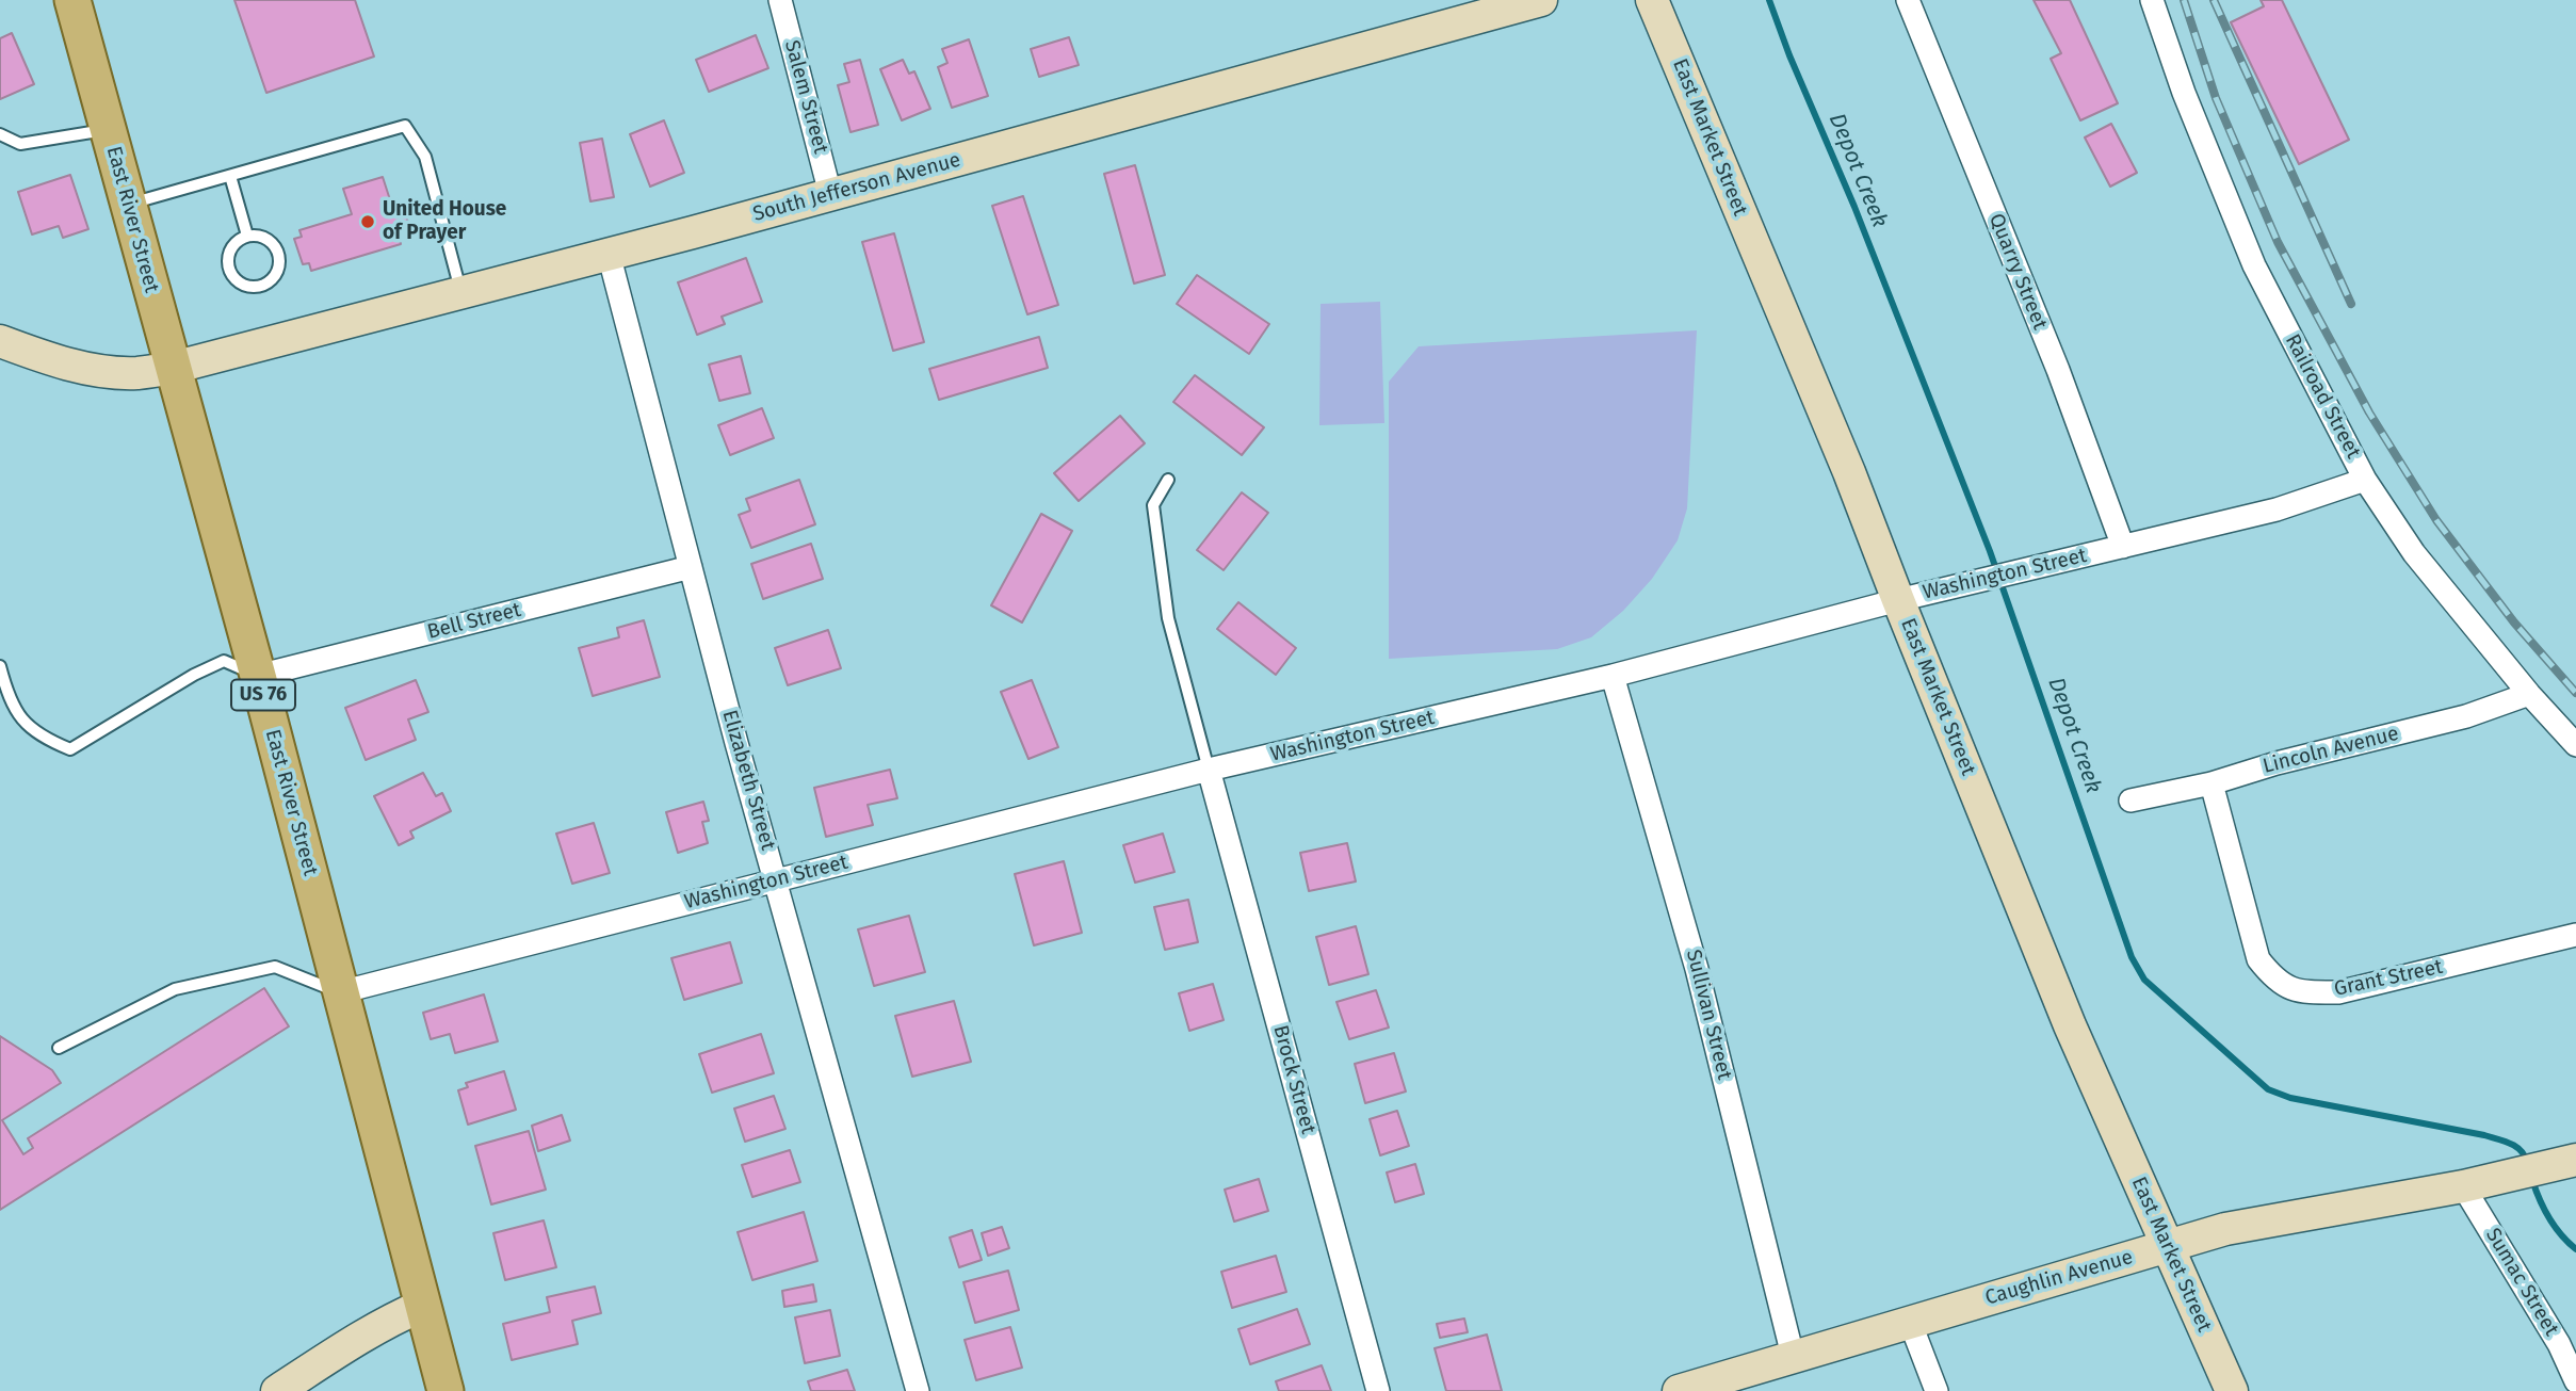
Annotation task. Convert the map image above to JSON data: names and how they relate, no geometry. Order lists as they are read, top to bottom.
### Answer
{
  "streets": {
    "main road": ["East River Street", "US 76"],
    "street": [
      "Salem Street",
      "East Market Street",
      "South Jefferson Avenue",
      "Quarry Street",
      "Railroad Street",
      "Washington Street",
      "Bell Street",
      "Lincoln Avenue",
      "Elizabeth Street",
      "Grant Street",
      "Sullivan Street",
      "Brock Street",
      "Caughlin Avenue",
      "Sumac Street"
    ]
  },
  "crossings": [
    ["Salem Street", "South Jefferson Avenue"],
    ["East Market Street", "Washington Street"],
    ["East Market Street", "Caughlin Avenue"],
    ["South Jefferson Avenue", "East River Street"],
    ["South Jefferson Avenue", "Elizabeth Street"],
    ["East River Street", "Washington Street"],
    ["East River Street", "Bell Street"],
    ["Quarry Street", "Washington Street"],
    ["Railroad Street", "Washington Street"],
    ["Railroad Street", "Lincoln Avenue"],
    ["Washington Street", "Elizabeth Street"],
    ["Washington Street", "Sullivan Street"],
    ["Washington Street", "Brock Street"],
    ["Bell Street", "Elizabeth Street"],
    ["Lincoln Avenue", "Grant Street"],
    ["Sullivan Street", "Caughlin Avenue"],
    ["Caughlin Avenue", "Sumac Street"]
  ],
  "water": ["Depot Creek"],
  "places": ["United House of Prayer"]
}
